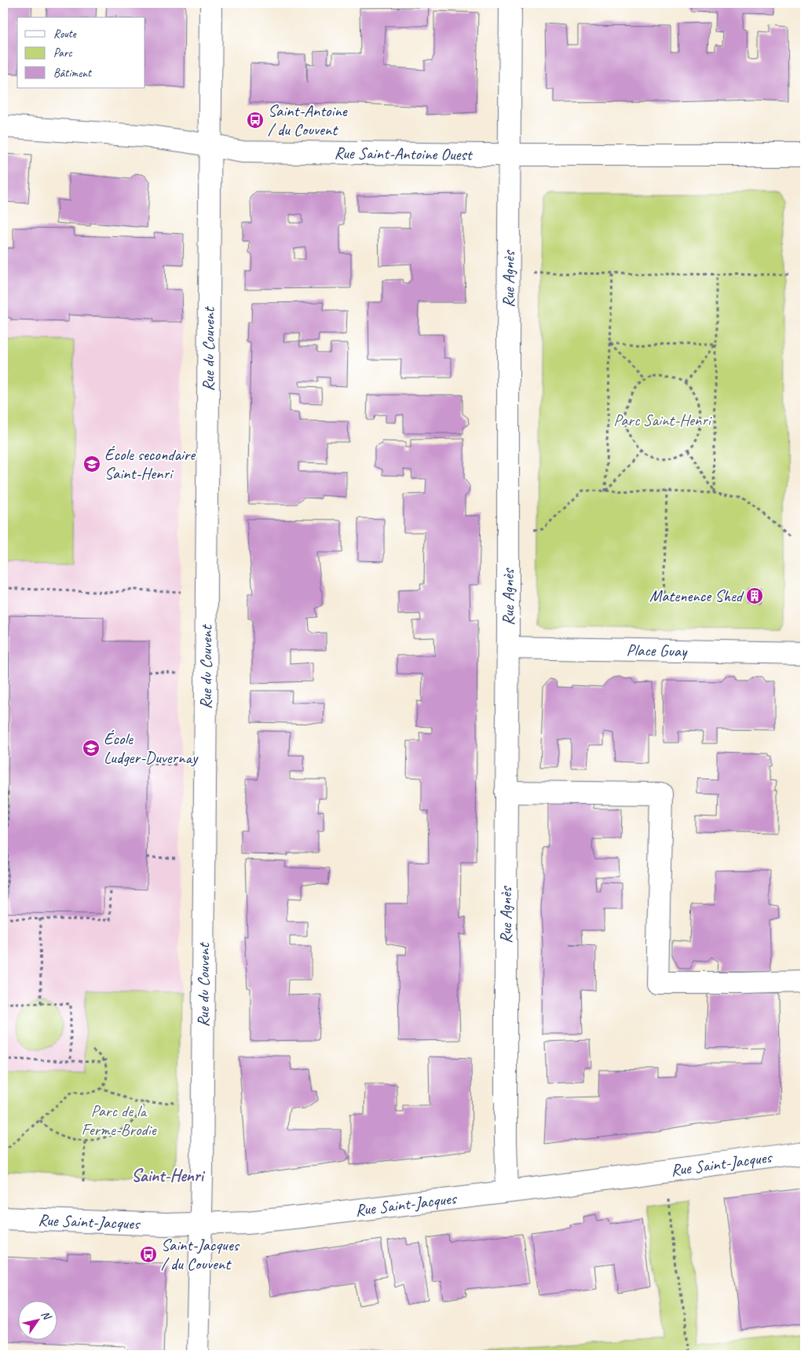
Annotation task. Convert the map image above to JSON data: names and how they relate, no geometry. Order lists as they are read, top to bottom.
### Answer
{
  "streets": {
    "street": [
      "Rue Saint-Antoine Ouest",
      "Rue Agnès",
      "Rue du Couvent",
      "Place Guay",
      "Rue Saint-Jacques"
    ]
  },
  "crossings": [
    ["Rue Saint-Antoine Ouest", "Rue Agnès"],
    ["Rue Saint-Antoine Ouest", "Rue du Couvent"],
    ["Rue Agnès", "Place Guay"],
    ["Rue Agnès", "Rue Saint-Jacques"],
    ["Rue du Couvent", "Rue Saint-Jacques"]
  ],
  "districts": ["Saint-Henri"],
  "parks": ["Parc Saint-Henri", "Parc de la Ferme-Brodie"],
  "places": {
    "bus stop": ["Saint-Antoine / du Couvent", "Saint-Jacques / du Couvent"],
    "school or university": ["École secondaire Saint-Henri", "École Ludger-Duvernay"],
    "building": ["Matenence Shed"]
  },
  "legend": ["Route", "Parc", "Bâtiment"],
  "north": "top right"
}
